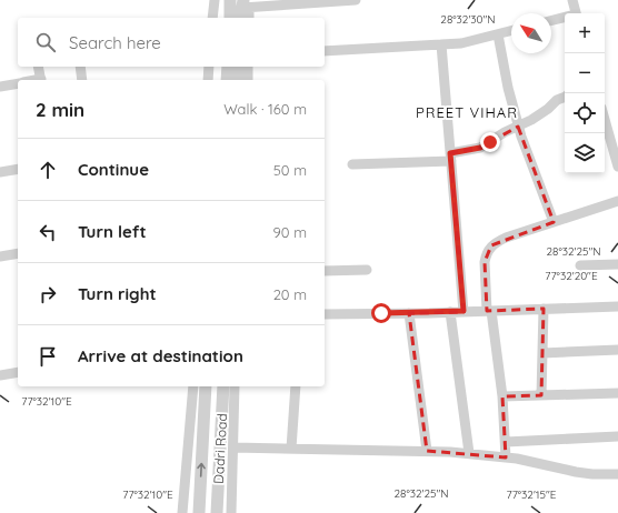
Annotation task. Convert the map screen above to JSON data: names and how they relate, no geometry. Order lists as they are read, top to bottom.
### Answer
{
  "streets": {
    "street": ["Dadri Road"]
  },
  "districts": ["PREET VIHAR"],
  "north": "top left",
  "page": {
    "map_buttons": ["+", "−"],
    "search": "Search here",
    "heading": ["2 min", "Walk · 160 m"],
    "list": [
      ["Continue", "50 m"],
      ["Turn left", "90 m"],
      ["Turn right", "20 m"],
      "Arrive at destination"
    ]
  },
  "coordinates": [
    "28°32'30\"N",
    "28°32'25\"N",
    "77°32'20\"E",
    "77°32'10\"E",
    "77°32'15\"E"
  ]
}
